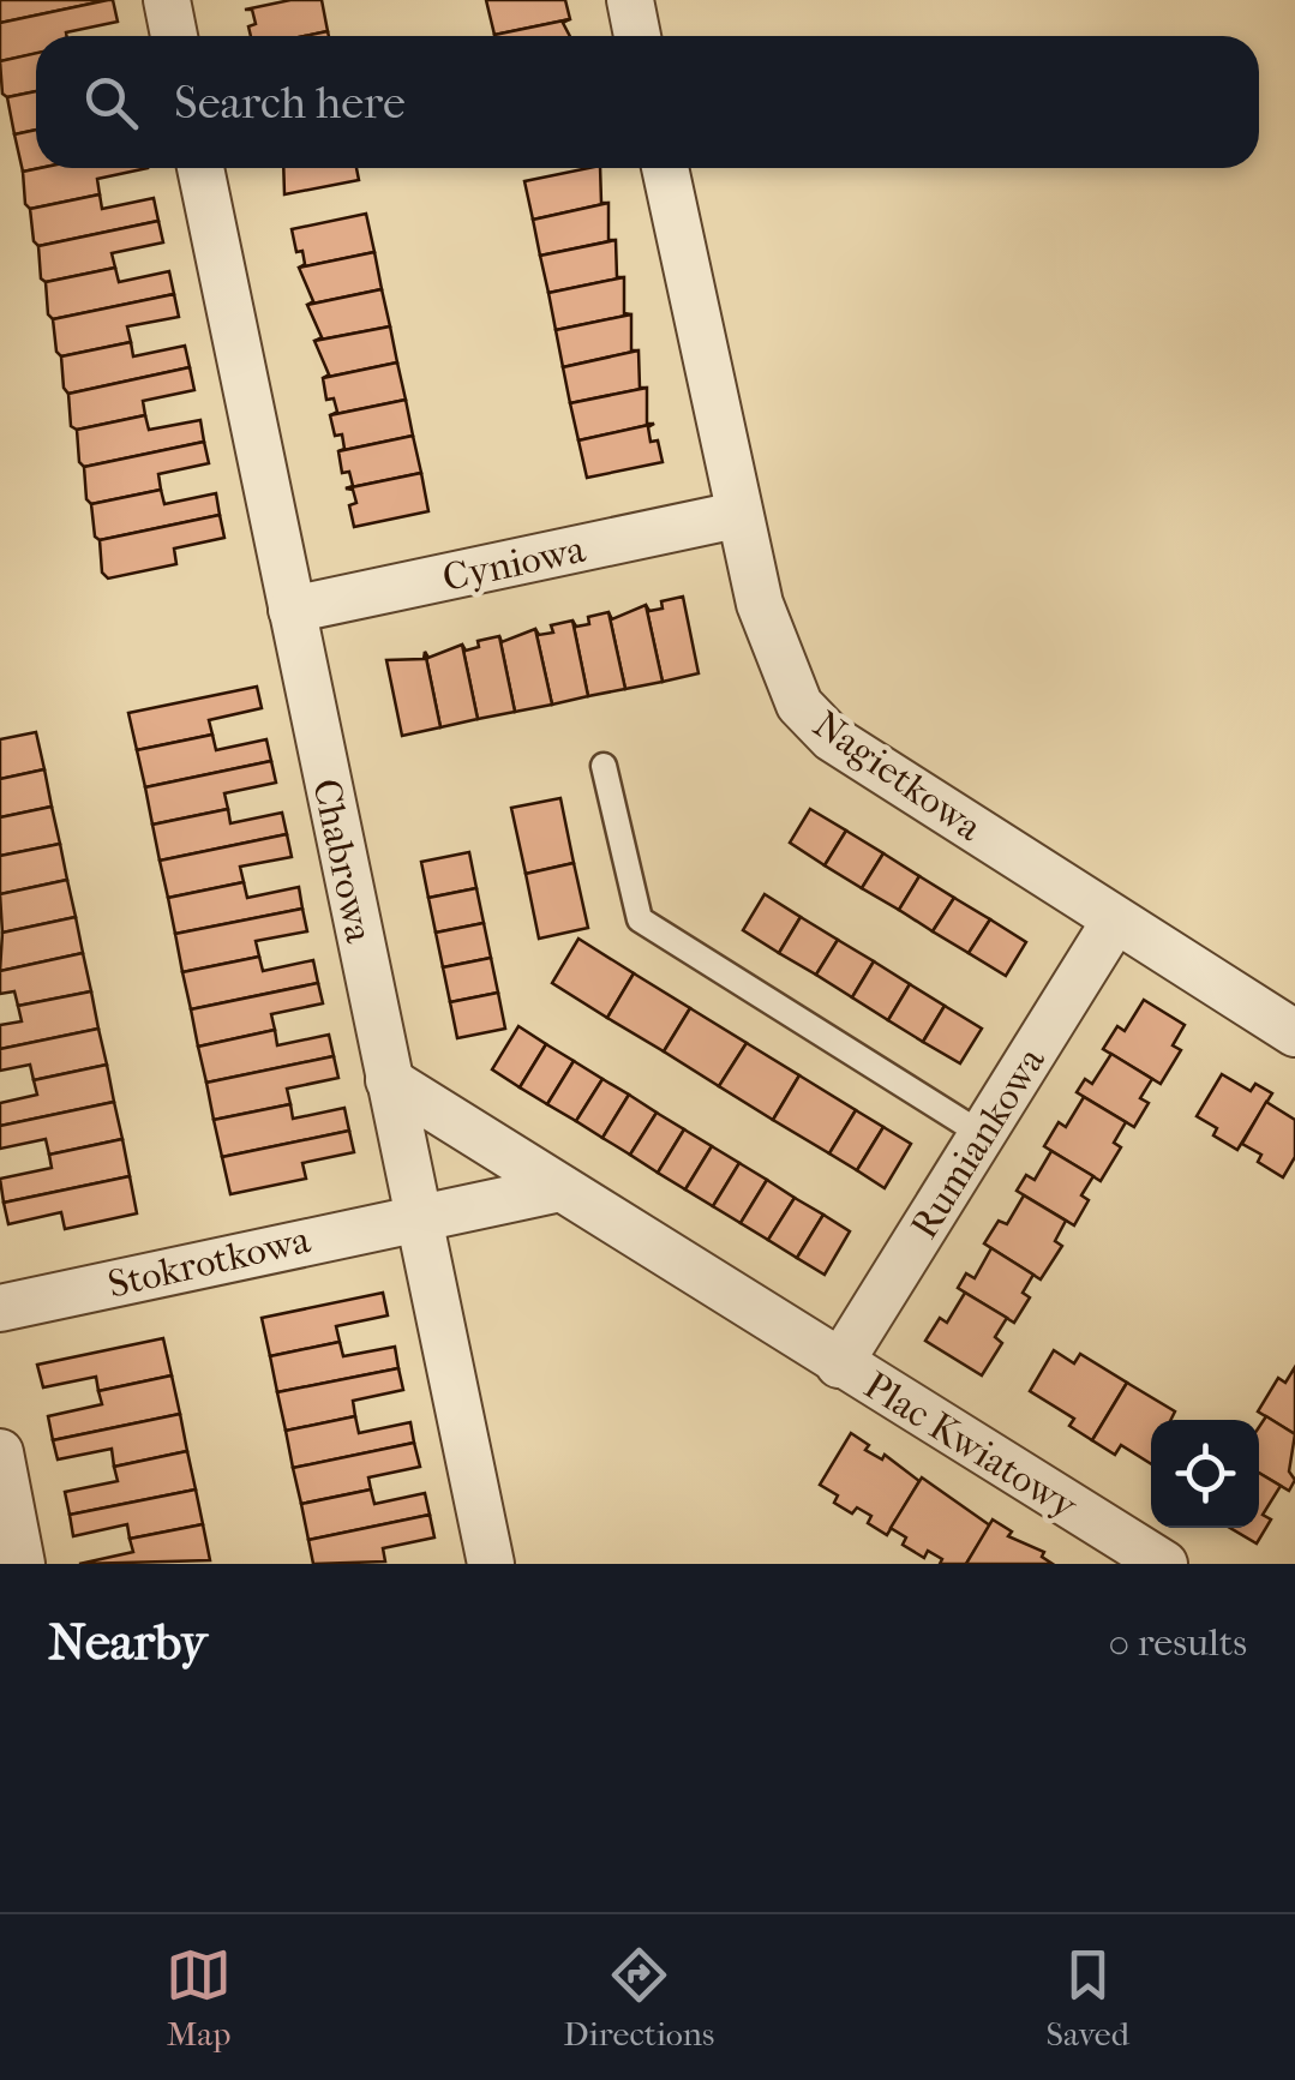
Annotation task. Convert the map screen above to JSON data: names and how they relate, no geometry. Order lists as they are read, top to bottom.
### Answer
{
  "streets": {
    "street": [
      "Cyniowa",
      "Nagietkowa",
      "Chabrowa",
      "Rumiankowa",
      "Stokrotkowa",
      "Plac Kwiatowy"
    ]
  },
  "crossings": [
    ["Cyniowa", "Nagietkowa"],
    ["Cyniowa", "Chabrowa"],
    ["Nagietkowa", "Rumiankowa"],
    ["Chabrowa", "Stokrotkowa"],
    ["Chabrowa", "Plac Kwiatowy"],
    ["Rumiankowa", "Plac Kwiatowy"],
    ["Stokrotkowa", "Plac Kwiatowy"]
  ],
  "page": {
    "search": "Search here",
    "heading": ["Nearby", "0 results"],
    "nav": ["Map", "Directions", "Saved"]
  }
}
